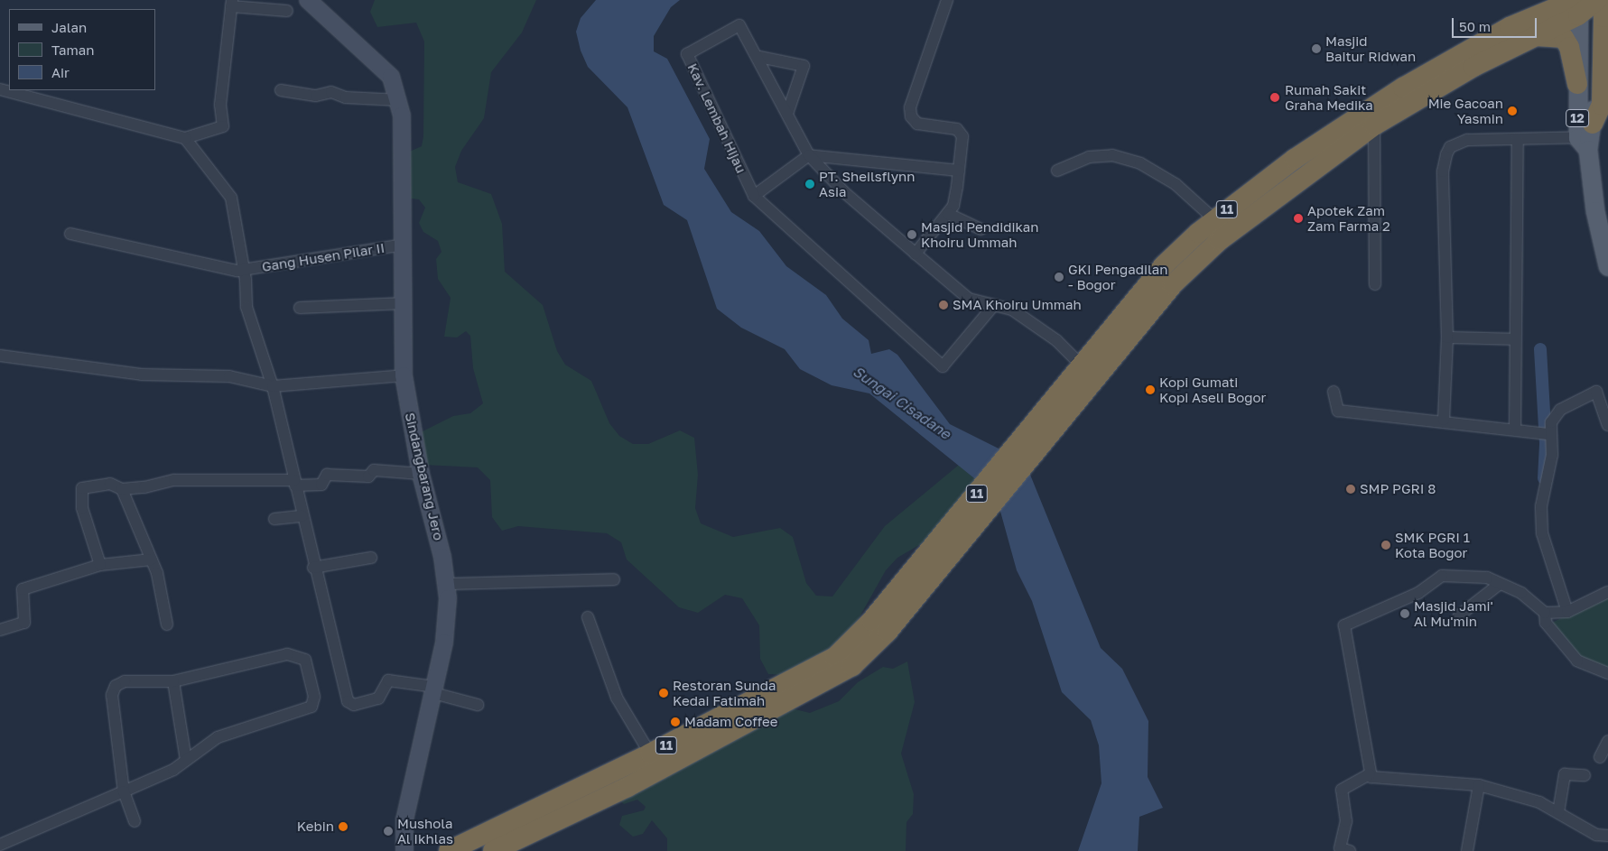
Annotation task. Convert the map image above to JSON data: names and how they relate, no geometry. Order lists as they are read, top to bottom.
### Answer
{
  "streets": {
    "highway": ["12", "11"],
    "street": ["Kav. Lembah Hijau", "Gang Husen Pilar II", "Sindangbarang Jero"]
  },
  "crossings": [
    ["Kav. Lembah Hijau", "11"],
    ["12", "11"],
    ["Gang Husen Pilar II", "Sindangbarang Jero"]
  ],
  "water": ["Sungai Cisadane"],
  "places": [
    "Masjid Baitur Ridwan",
    "Rumah Sakit Graha Medika",
    "Mie Gacoan Yasmin",
    "PT. Sheilsflynn Asia",
    "Apotek Zam Zam Farma 2",
    "Masjid Pendidikan Khoiru Ummah",
    "GKI Pengadilan - Bogor",
    "SMA Khoiru Ummah",
    "Kopi Gumati Kopi Aseli Bogor",
    "SMP PGRI 8",
    "SMK PGRI 1 Kota Bogor",
    "Masjid Jami' Al Mu'min",
    "Restoran Sunda Kedai Fatimah",
    "Madam Coffee",
    "Kebin",
    "Mushola Al Ikhlas"
  ],
  "legend": ["Jalan", "Taman", "Air"],
  "scale_bar": "50 m"
}
